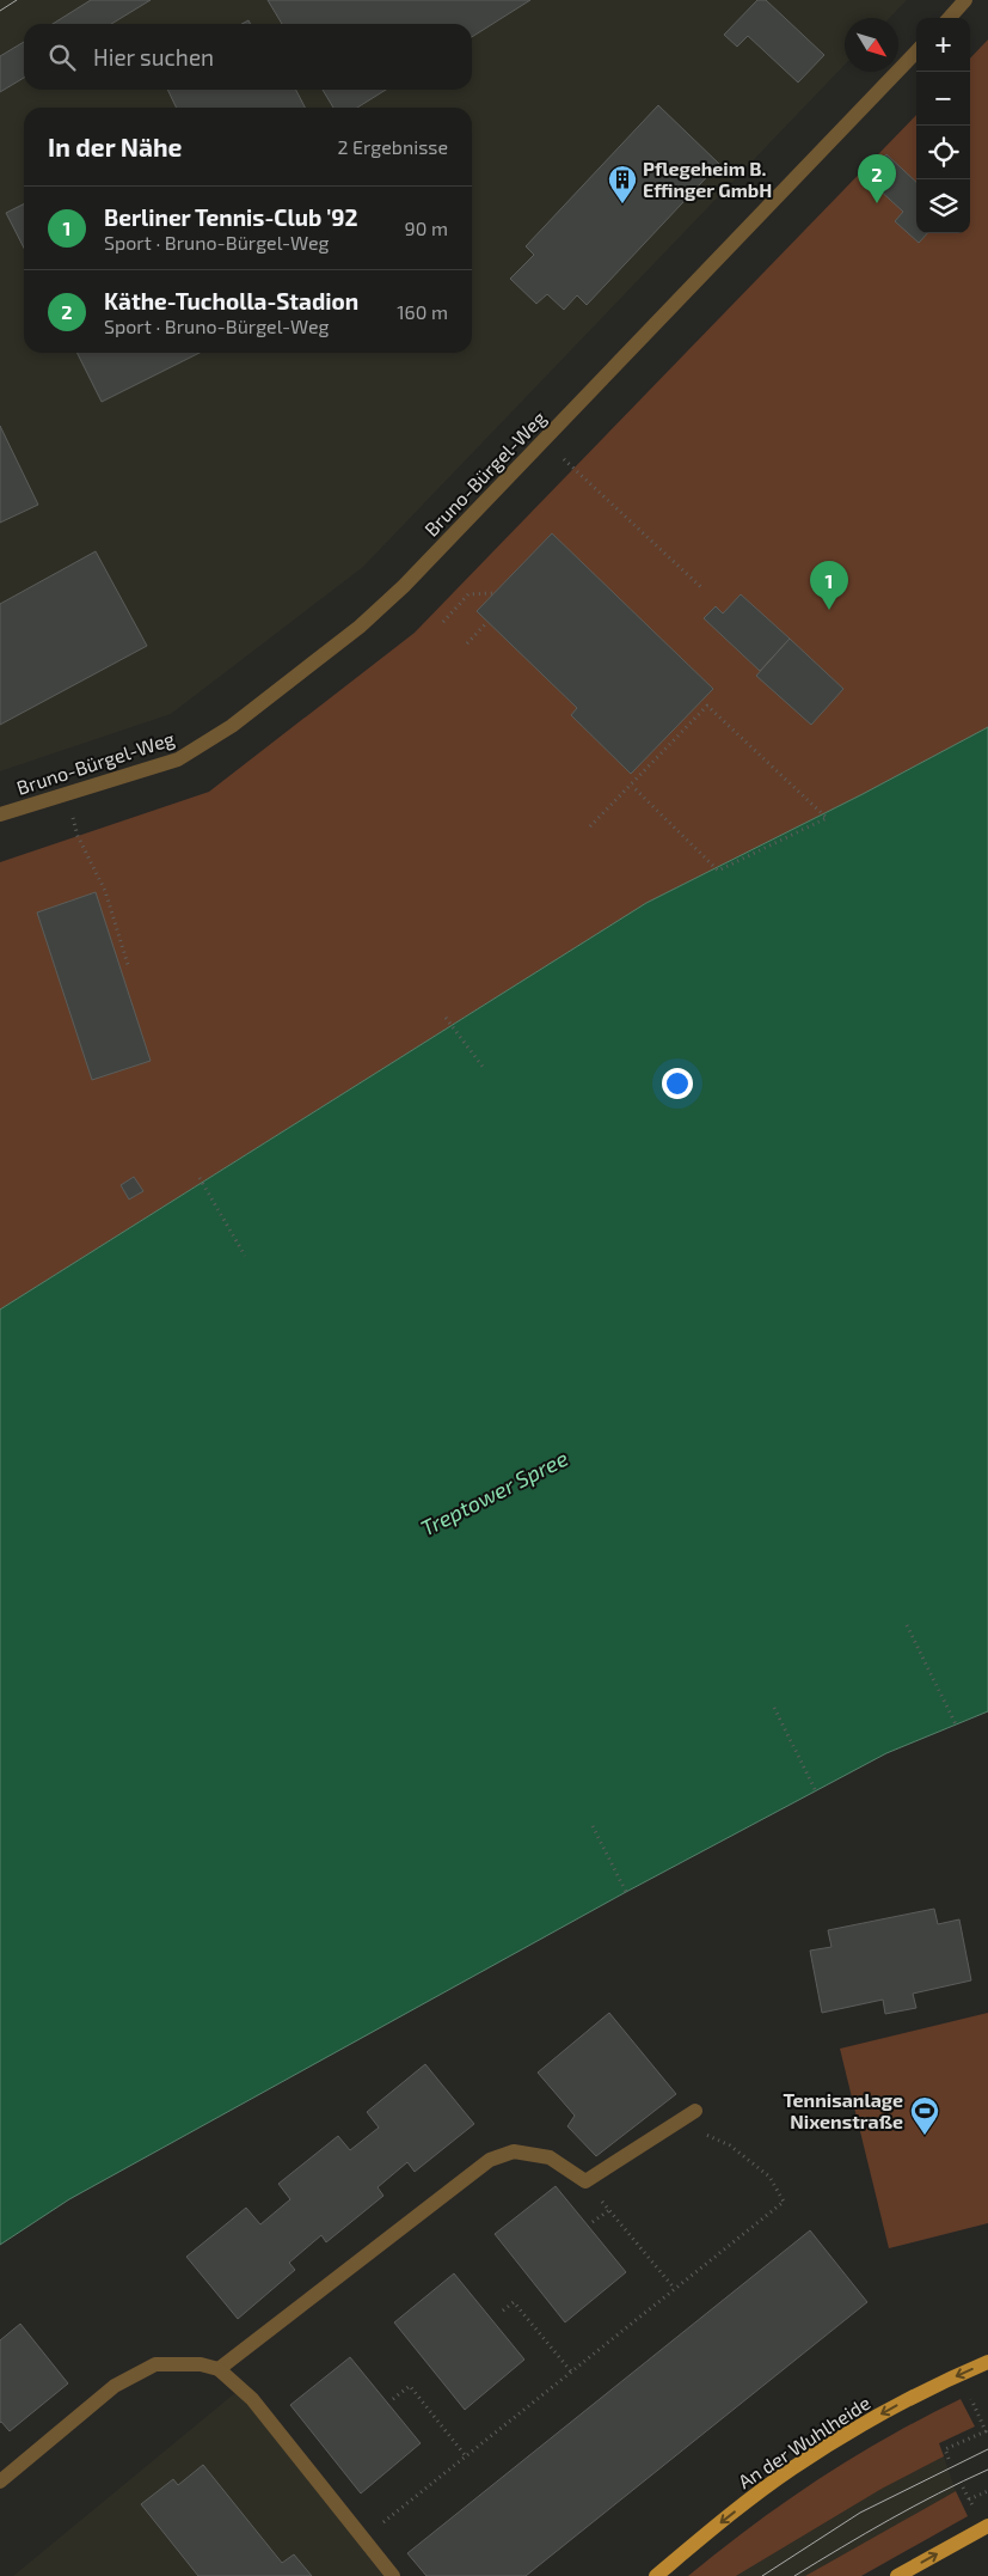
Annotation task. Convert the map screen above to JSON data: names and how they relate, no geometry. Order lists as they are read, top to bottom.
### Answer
{
  "streets": {
    "main road": ["An der Wuhlheide"],
    "street": ["Bruno-Bürgel-Weg"]
  },
  "one_way": ["An der Wuhlheide"],
  "water": ["Treptower Spree"],
  "places": {
    "building": ["Pflegeheim B. Effinger GmbH"],
    "sports": ["Tennisanlage Nixenstraße"]
  },
  "north": "bottom right",
  "page": {
    "map_buttons": ["+", "−"],
    "search": "Hier suchen",
    "heading": ["In der Nähe", "2 Ergebnisse"],
    "pins": ["2", "1"],
    "list": [
      {
        "mark": "1",
        "name": "Berliner Tennis-Club '92",
        "note": "Sport · Bruno-Bürgel-Weg",
        "value": "90 m"
      },
      {
        "mark": "2",
        "name": "Käthe-Tucholla-Stadion",
        "note": "Sport · Bruno-Bürgel-Weg",
        "value": "160 m"
      }
    ]
  }
}
